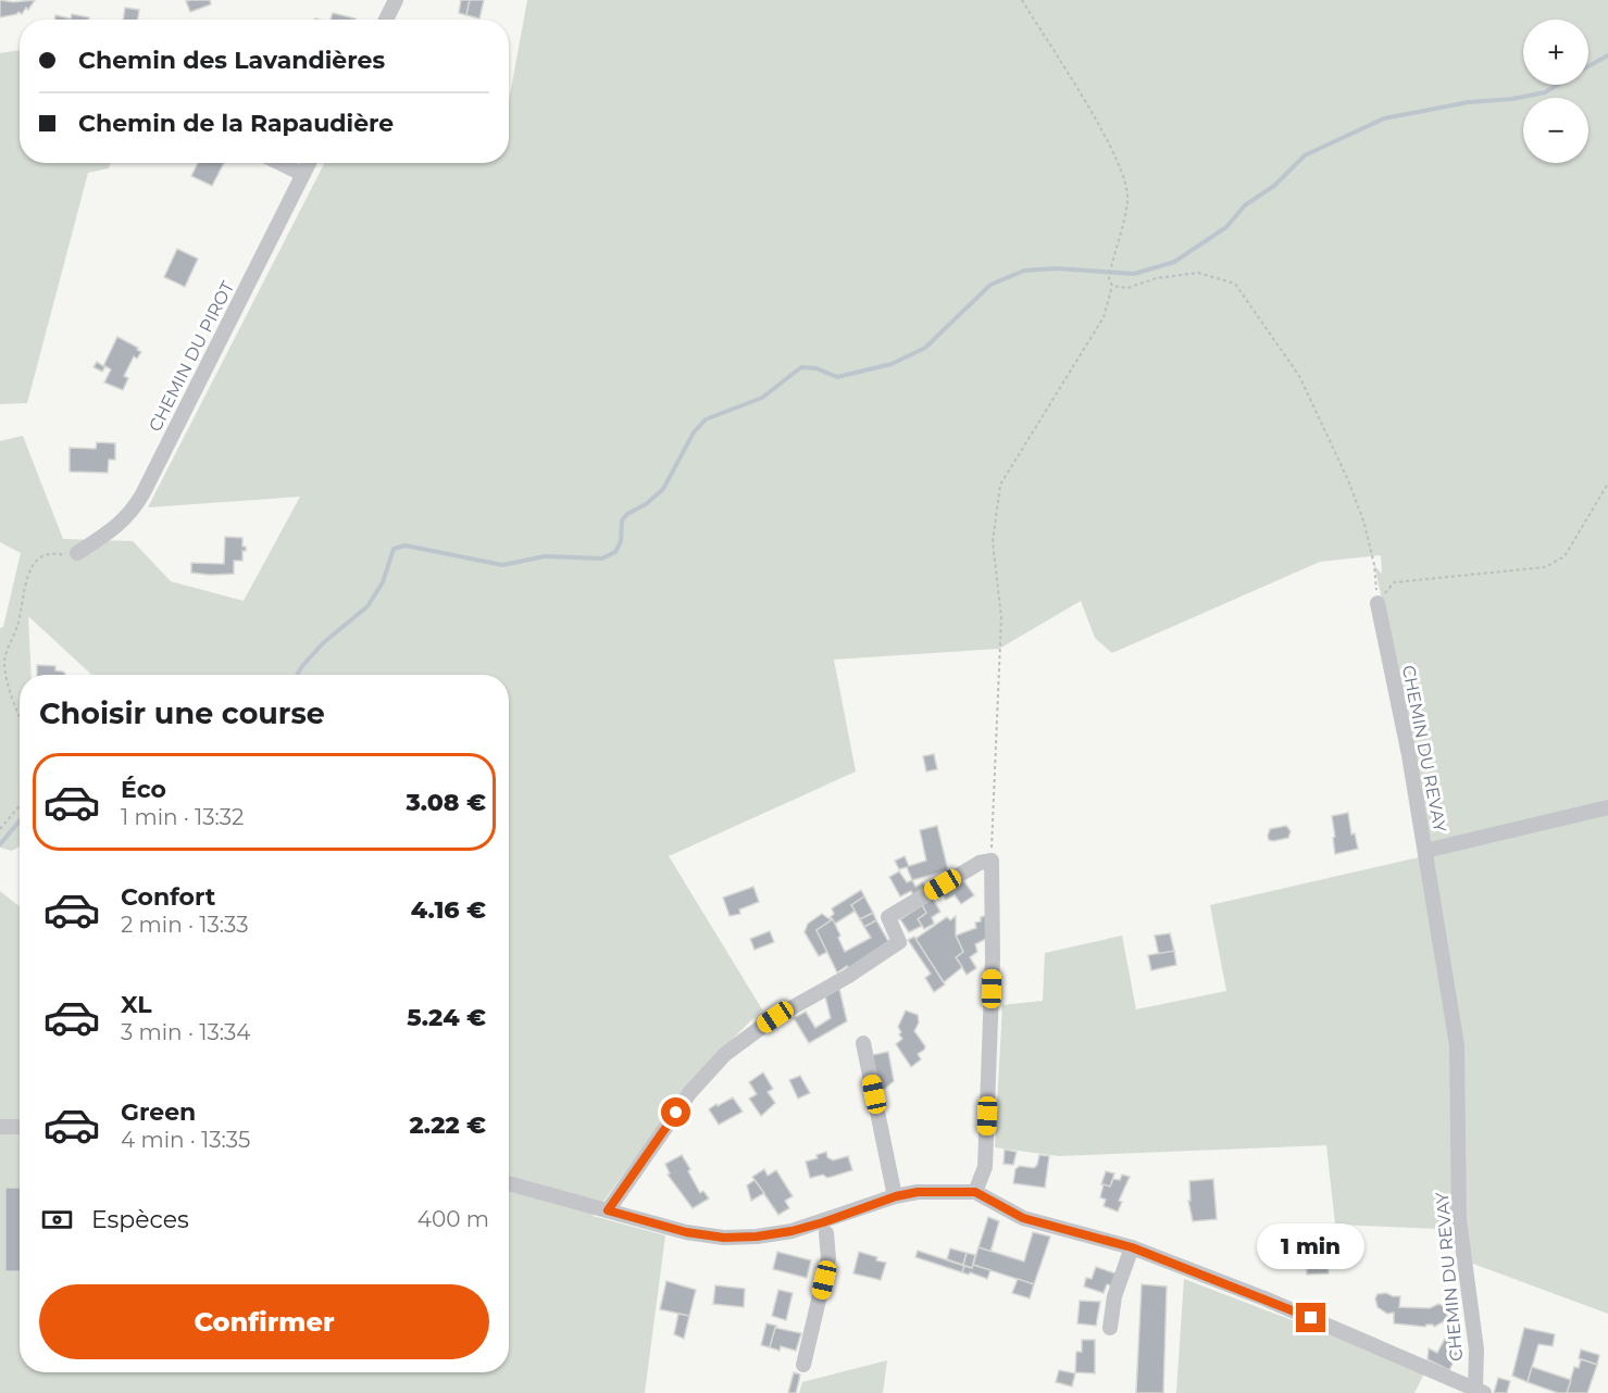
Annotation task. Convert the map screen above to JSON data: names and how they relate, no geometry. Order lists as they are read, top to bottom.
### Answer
{
  "streets": {
    "street": ["CHEMIN DU PIROT", "CHEMIN DU REVAY"]
  },
  "page": {
    "map_buttons": ["+", "−"],
    "banner": ["Chemin des Lavandières", "Chemin de la Rapaudière"],
    "heading": "Choisir une course",
    "list": [
      {
        "name": "Éco",
        "note": "1 min · 13:32",
        "value": "3.08 €"
      },
      {
        "name": "Confort",
        "note": "2 min · 13:33",
        "value": "4.16 €"
      },
      {
        "name": "XL",
        "note": "3 min · 13:34",
        "value": "5.24 €"
      },
      {
        "name": "Green",
        "note": "4 min · 13:35",
        "value": "2.22 €"
      }
    ],
    "pay": ["Espèces", "400 m"],
    "bubble": "1 min",
    "buttons": "Confirmer"
  }
}
